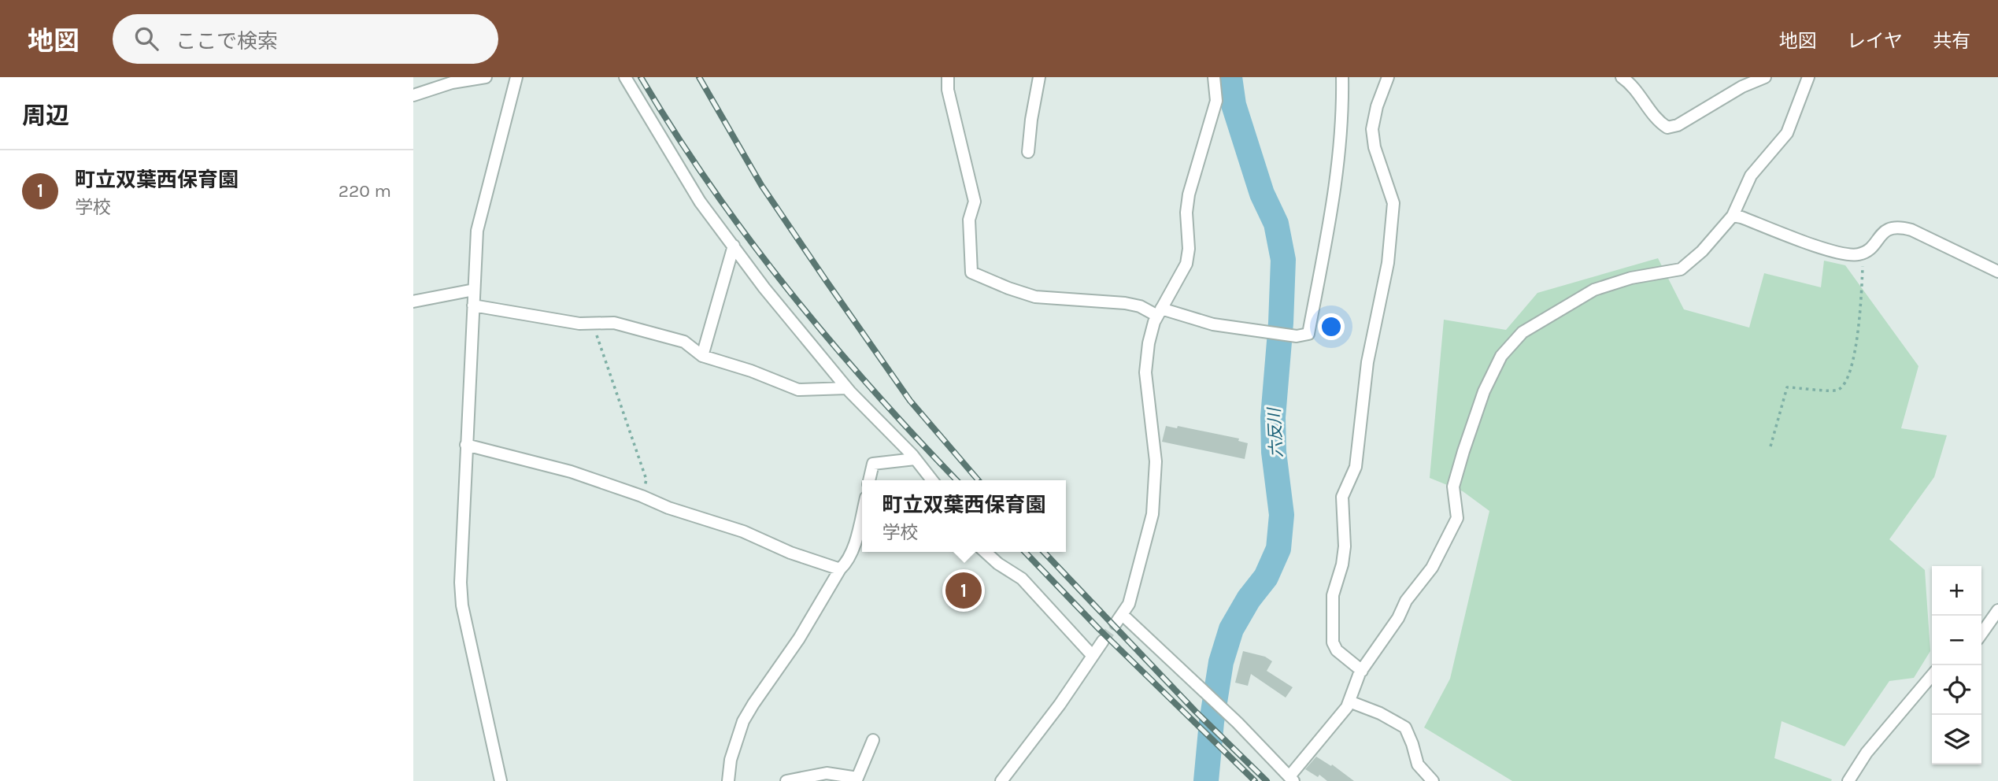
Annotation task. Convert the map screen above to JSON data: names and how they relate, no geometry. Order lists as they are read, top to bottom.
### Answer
{
  "water": ["六反川"],
  "page": {
    "header": "地図",
    "search": "ここで検索",
    "nav": ["地図", "レイヤ", "共有"],
    "heading": "周辺",
    "list": [
      {
        "mark": "1",
        "name": "町立双葉西保育園",
        "note": "学校",
        "value": "220 m"
      }
    ],
    "popup": ["町立双葉西保育園", "学校"],
    "map_buttons": ["+", "−"],
    "pins": "1"
  }
}
